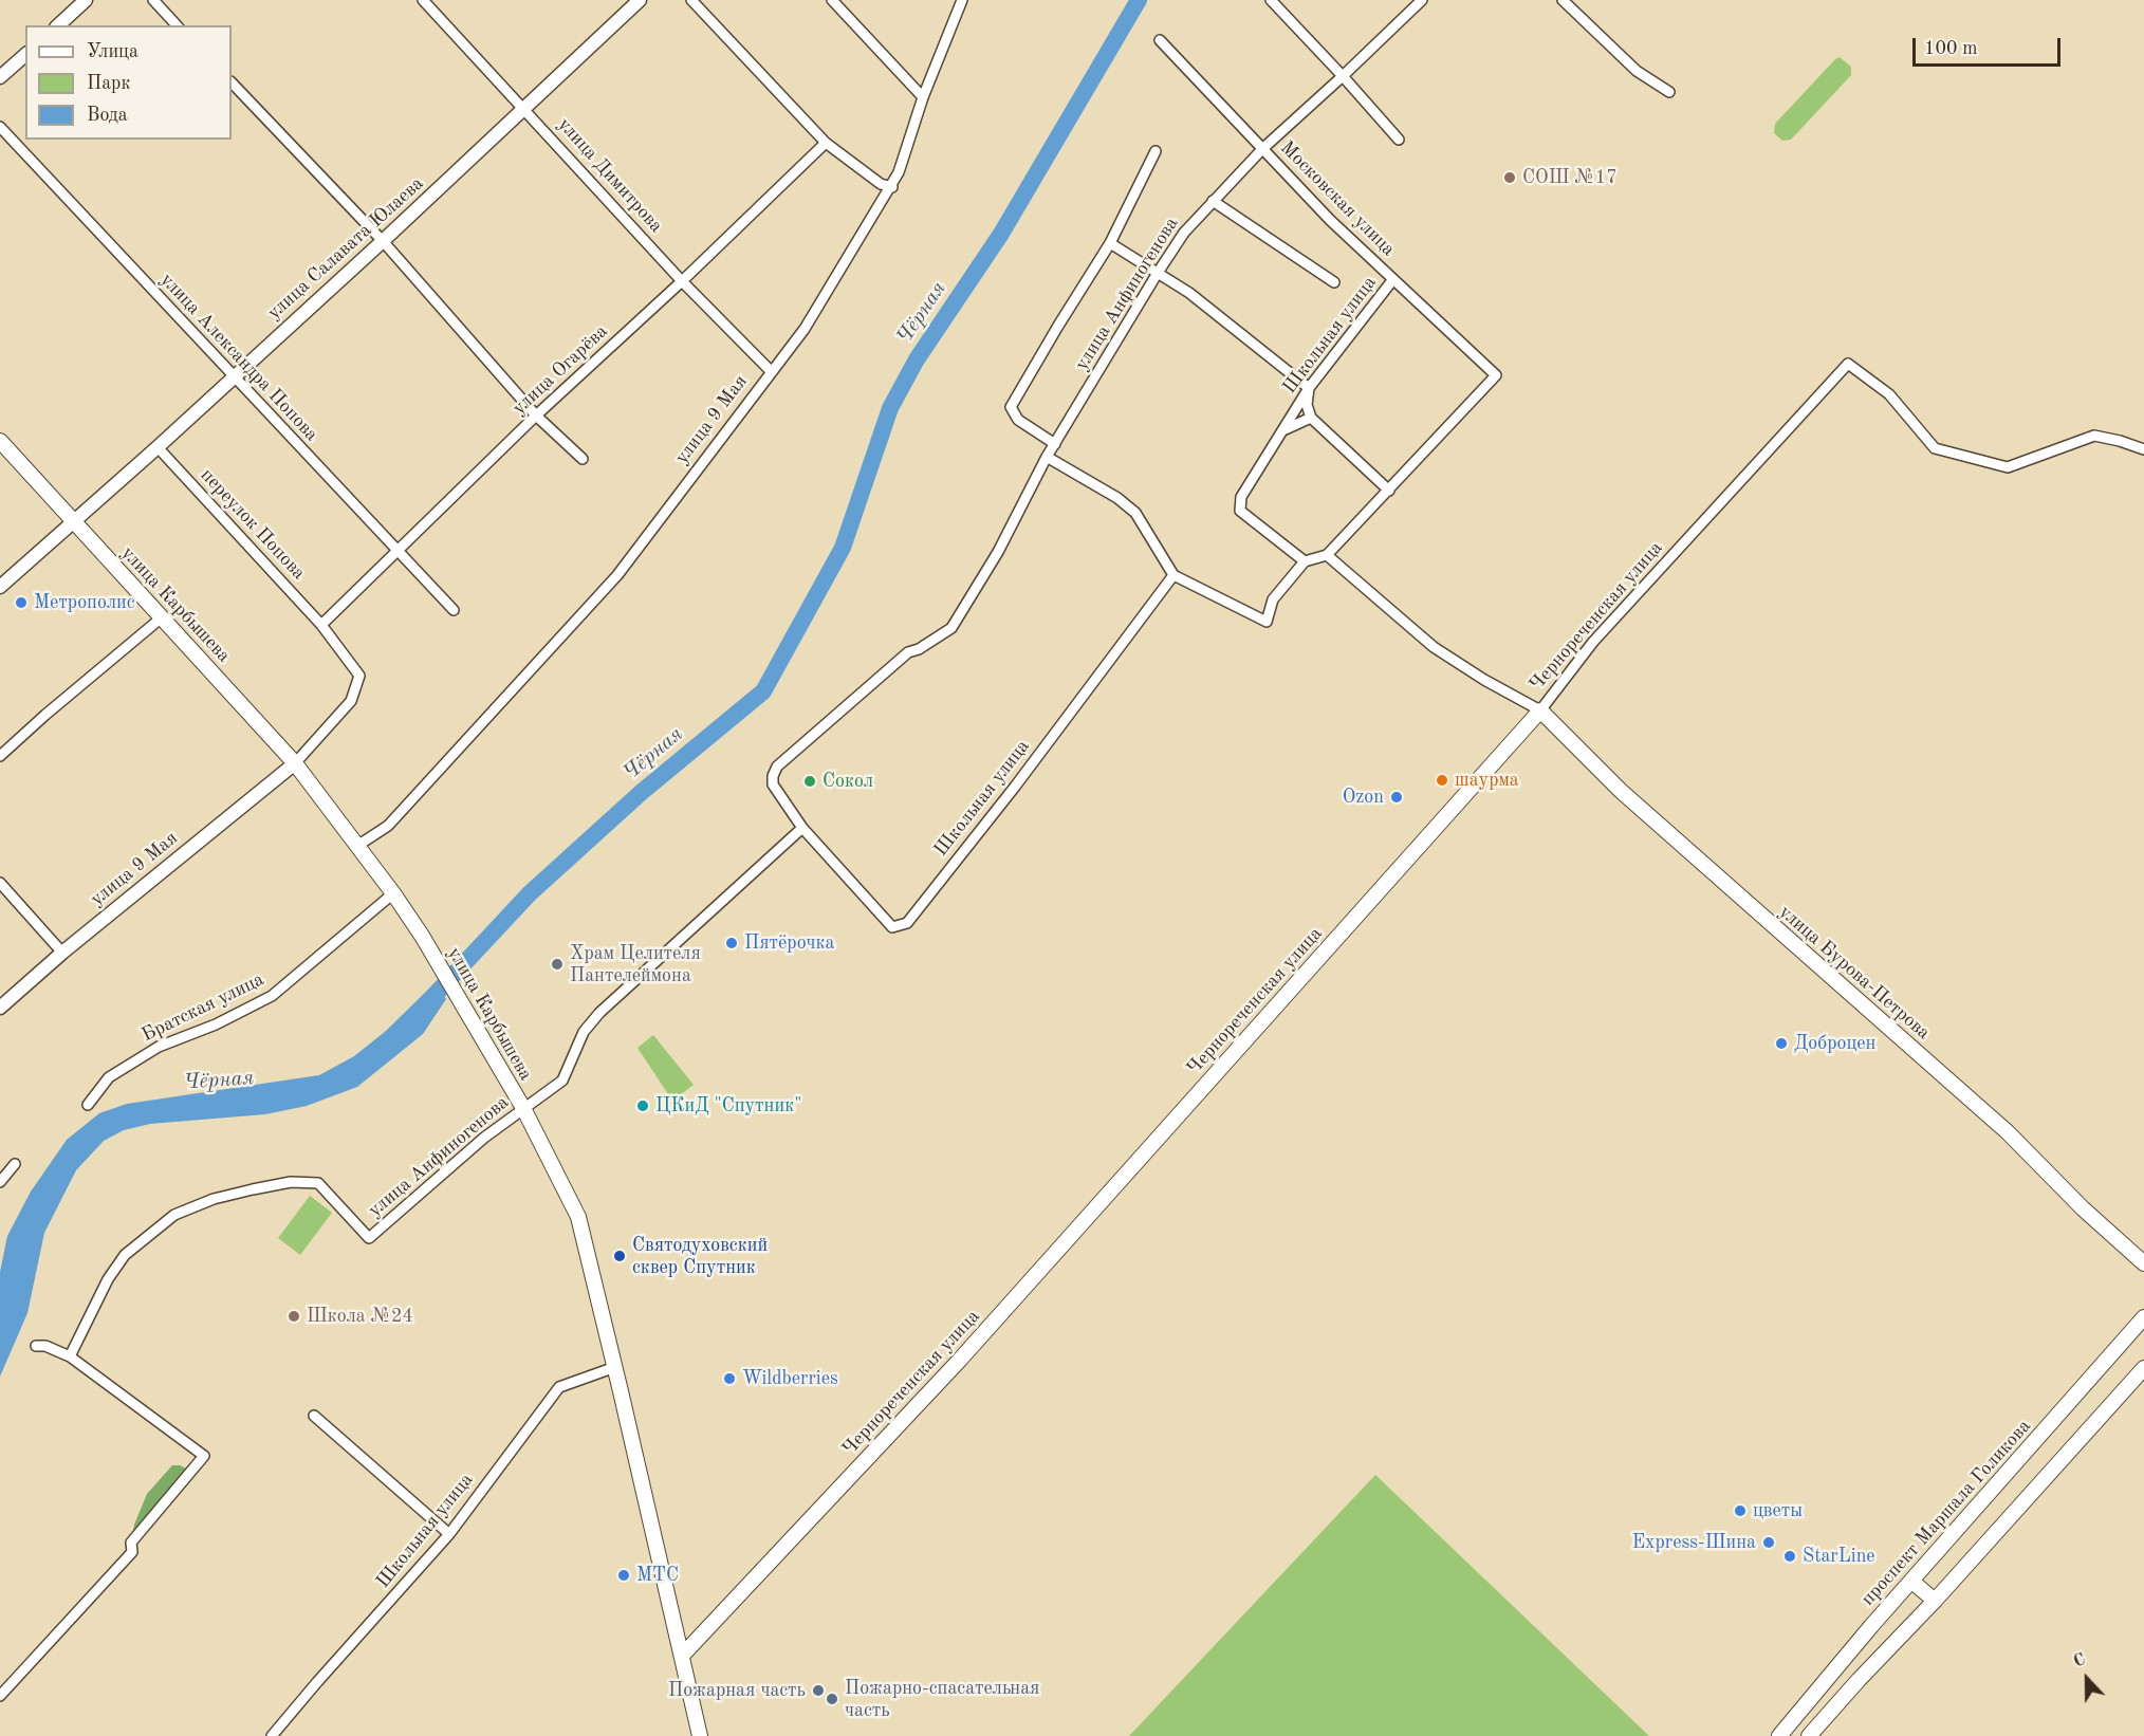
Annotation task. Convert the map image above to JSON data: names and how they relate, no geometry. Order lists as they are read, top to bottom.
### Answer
{
  "streets": {
    "main road": [
      "улица Карбышева",
      "Чернореченская улица",
      "улица Бурова-Петрова",
      "проспект Маршала Голикова"
    ],
    "street": [
      "улица Димитрова",
      "Московская улица",
      "улица Салавата Юлаева",
      "улица Анфиногенова",
      "Школьная улица",
      "улица Александра Попова",
      "улица Огарёва",
      "улица 9 Мая",
      "переулок Попова",
      "Братская улица"
    ]
  },
  "crossings": [
    ["улица Димитрова", "улица Салавата Юлаева"],
    ["улица Димитрова", "улица Огарёва"],
    ["улица Димитрова", "улица 9 Мая"],
    ["Московская улица", "улица Анфиногенова"],
    ["Московская улица", "Школьная улица"],
    ["улица Салавата Юлаева", "улица Александра Попова"],
    ["улица Салавата Юлаева", "переулок Попова"],
    ["улица Салавата Юлаева", "улица Карбышева"],
    ["улица Анфиногенова", "Школьная улица"],
    ["улица Анфиногенова", "улица Карбышева"],
    ["Школьная улица", "улица Карбышева"],
    ["улица Александра Попова", "улица Огарёва"],
    ["улица Огарёва", "переулок Попова"],
    ["улица 9 Мая", "переулок Попова"],
    ["улица 9 Мая", "улица Карбышева"],
    ["переулок Попова", "улица Карбышева"],
    ["улица Карбышева", "Чернореченская улица"],
    ["улица Карбышева", "Братская улица"],
    ["Чернореченская улица", "улица Бурова-Петрова"]
  ],
  "water": ["Чёрная"],
  "places": [
    "СОШ №17",
    "Метрополис",
    "шаурма",
    "Сокол",
    "Ozon",
    "Пятёрочка",
    "Храм Целителя Пантелеймона",
    "Доброцен",
    "ЦКиД \"Спутник\"",
    "Святодуховский сквер Спутник",
    "Школа №24",
    "Wildberries",
    "цветы",
    "Express-Шина",
    "StarLine",
    "МТС",
    "Пожарная часть",
    "Пожарно-спасательная часть"
  ],
  "legend": ["Улица", "Парк", "Вода"],
  "scale_bar": "100 m",
  "north": "top"
}
